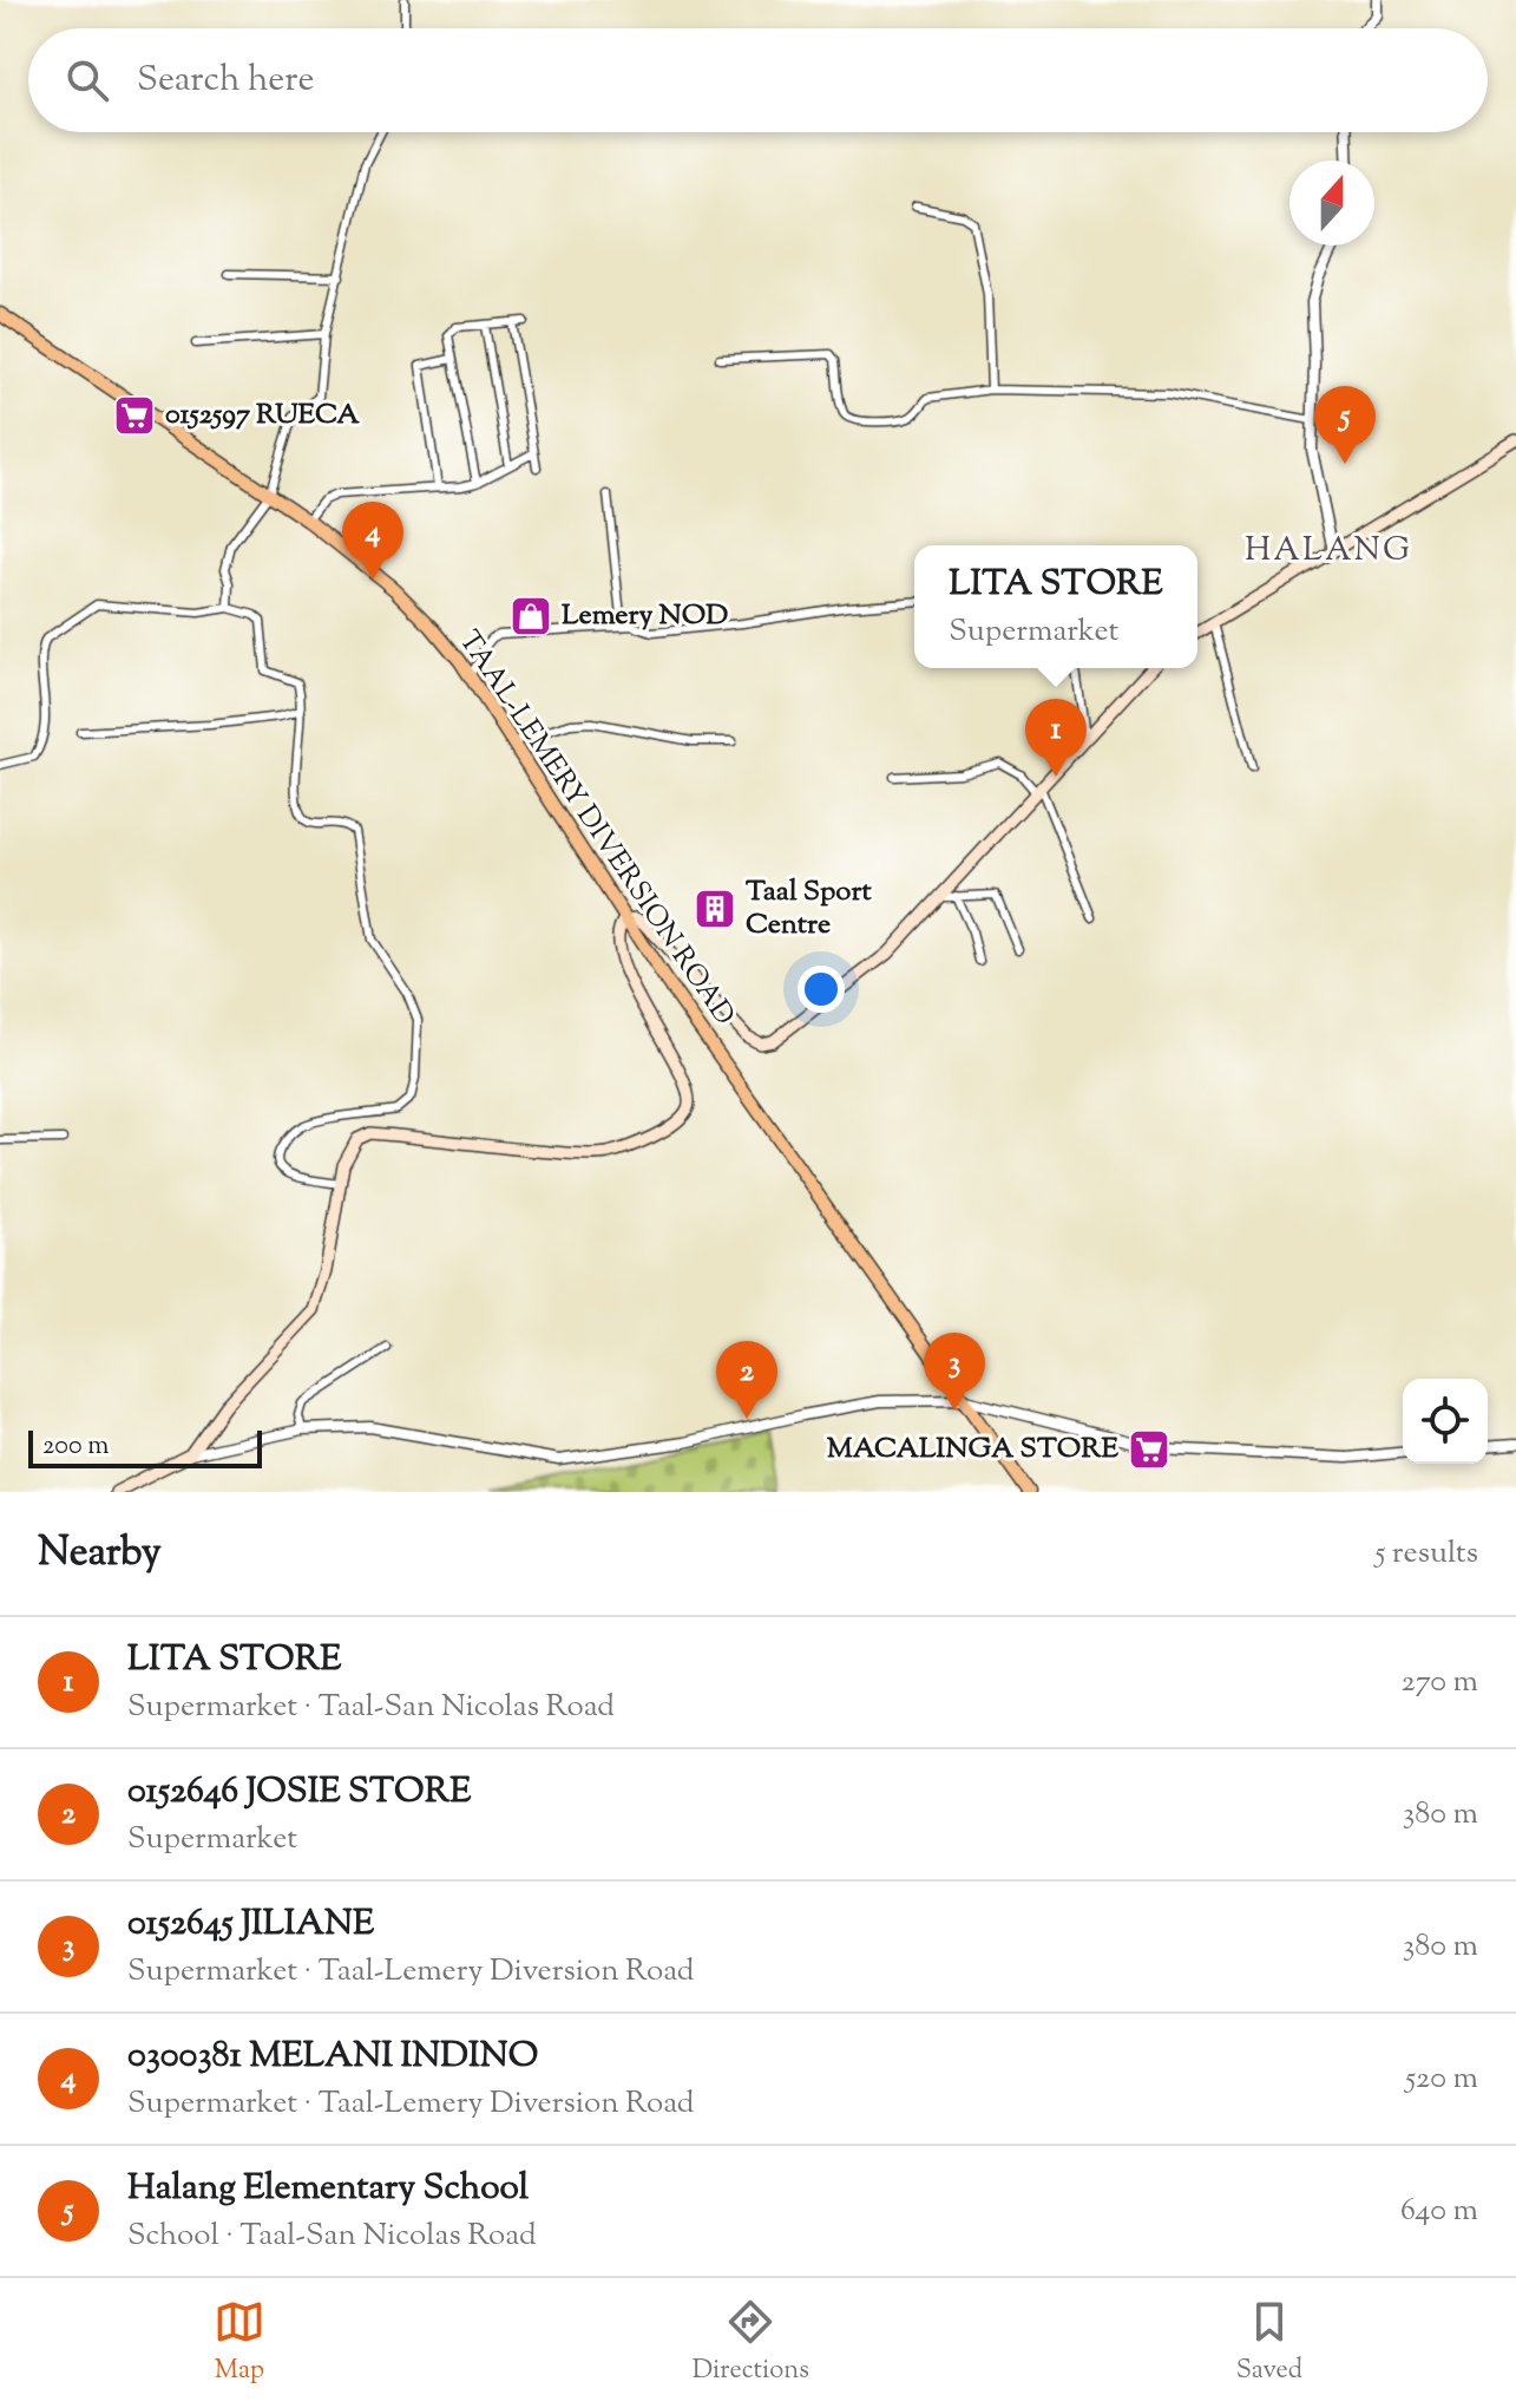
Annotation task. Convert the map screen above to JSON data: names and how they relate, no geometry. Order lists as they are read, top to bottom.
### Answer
{
  "streets": {
    "main road": ["TAAL-LEMERY DIVERSION ROAD"]
  },
  "districts": ["HALANG"],
  "places": {
    "supermarket": ["0152597 RUECA", "MACALINGA STORE"],
    "shop": ["Lemery NOD"],
    "building": ["Taal Sport Centre"]
  },
  "scale_bar": "200 m",
  "north": "top",
  "page": {
    "search": "Search here",
    "pins": [
      "5",
      "4",
      "1",
      "3",
      "2"
    ],
    "popup": ["LITA STORE", "Supermarket"],
    "scale": "200 m",
    "heading": ["Nearby", "5 results"],
    "list": [
      {
        "mark": "1",
        "name": "LITA STORE",
        "note": "Supermarket · Taal-San Nicolas Road",
        "value": "270 m"
      },
      {
        "mark": "2",
        "name": "0152646 JOSIE STORE",
        "note": "Supermarket",
        "value": "380 m"
      },
      {
        "mark": "3",
        "name": "0152645 JILIANE",
        "note": "Supermarket · Taal-Lemery Diversion Road",
        "value": "380 m"
      },
      {
        "mark": "4",
        "name": "0300381 MELANI INDINO",
        "note": "Supermarket · Taal-Lemery Diversion Road",
        "value": "520 m"
      },
      {
        "mark": "5",
        "name": "Halang Elementary School",
        "note": "School · Taal-San Nicolas Road",
        "value": "640 m"
      }
    ],
    "nav": ["Map", "Directions", "Saved"]
  }
}
